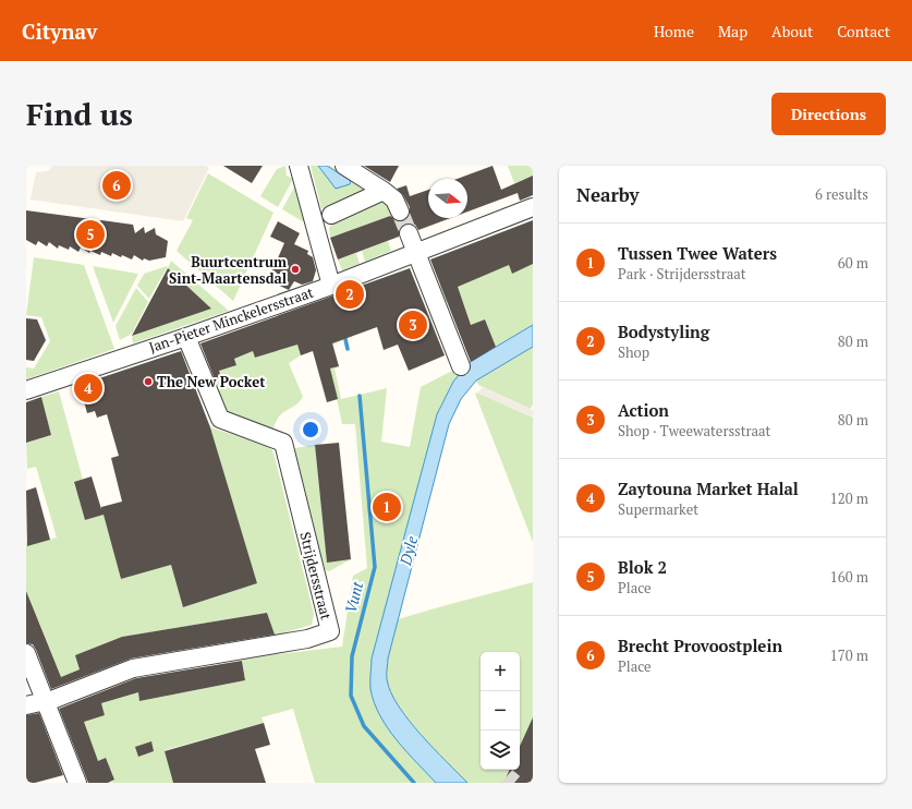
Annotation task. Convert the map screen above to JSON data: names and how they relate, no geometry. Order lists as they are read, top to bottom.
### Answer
{
  "streets": {
    "street": ["Jan-Pieter Minckelersstraat", "Strijdersstraat"]
  },
  "crossings": [
    ["Jan-Pieter Minckelersstraat", "Strijdersstraat"]
  ],
  "water": ["Dyle", "Vunt"],
  "places": ["Buurtcentrum Sint-Maartensdal", "The New Pocket"],
  "north": "right",
  "page": {
    "header": "Citynav",
    "nav": [
      "Home",
      "Map",
      "About",
      "Contact"
    ],
    "buttons": "Directions",
    "title": "Find us",
    "heading": ["Nearby", "6 results"],
    "pins": [
      "6",
      "5",
      "2",
      "3",
      "4",
      "1"
    ],
    "list": [
      {
        "mark": "1",
        "name": "Tussen Twee Waters",
        "note": "Park · Strijdersstraat",
        "value": "60 m"
      },
      {
        "mark": "2",
        "name": "Bodystyling",
        "note": "Shop",
        "value": "80 m"
      },
      {
        "mark": "3",
        "name": "Action",
        "note": "Shop · Tweewatersstraat",
        "value": "80 m"
      },
      {
        "mark": "4",
        "name": "Zaytouna Market Halal",
        "note": "Supermarket",
        "value": "120 m"
      },
      {
        "mark": "5",
        "name": "Blok 2",
        "note": "Place",
        "value": "160 m"
      },
      {
        "mark": "6",
        "name": "Brecht Provoostplein",
        "note": "Place",
        "value": "170 m"
      }
    ],
    "map_buttons": ["+", "−"]
  }
}
